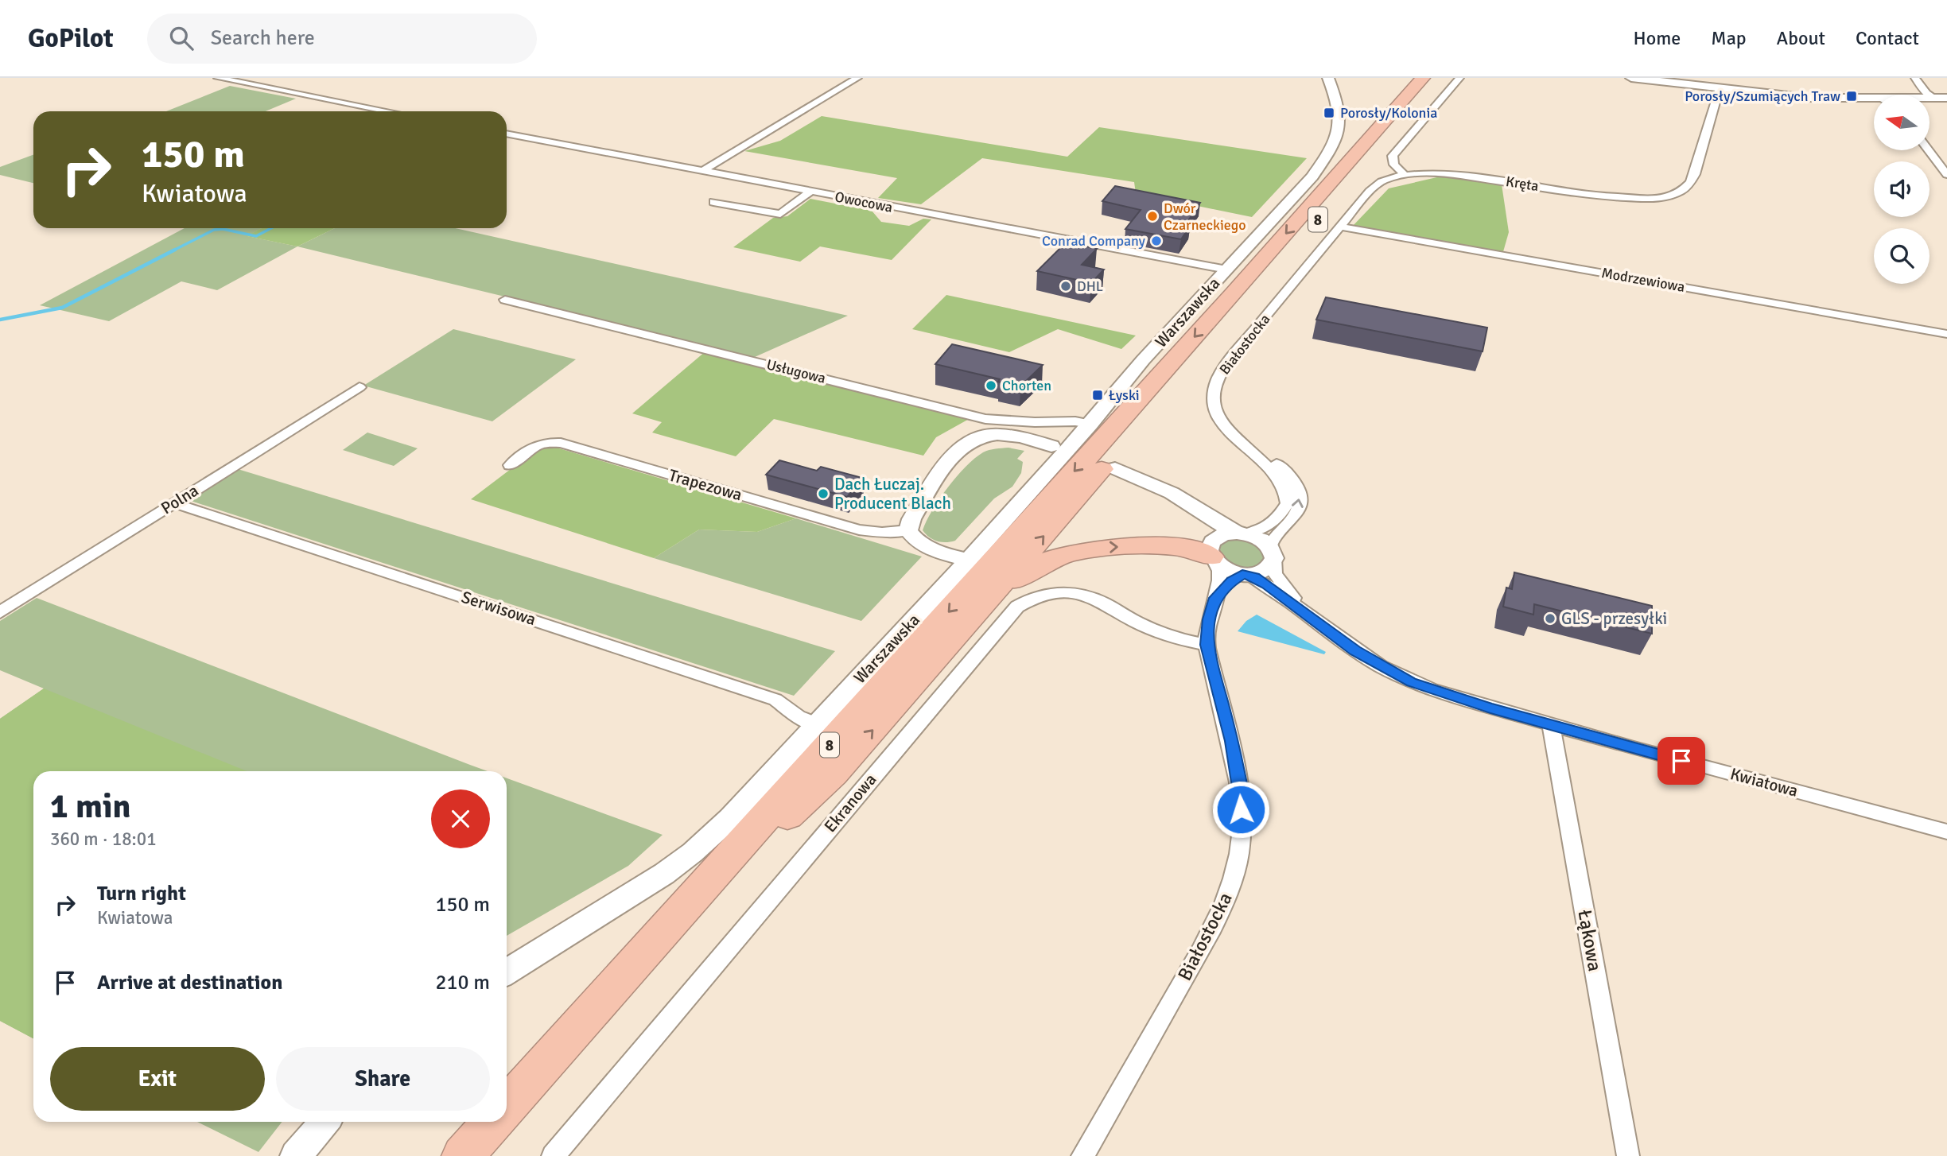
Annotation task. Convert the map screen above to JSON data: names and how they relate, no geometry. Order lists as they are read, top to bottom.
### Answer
{
  "streets": {
    "highway": ["8"],
    "street": [
      "Kręta",
      "Owocowa",
      "Modrzewiowa",
      "Warszawska",
      "Białostocka",
      "Usługowa",
      "Trapezowa",
      "Polna",
      "Serwisowa",
      "Kwiatowa",
      "Ekranowa",
      "Łąkowa"
    ]
  },
  "crossings": [
    ["Kręta", "Modrzewiowa"],
    ["Kręta", "Białostocka"],
    ["Owocowa", "Warszawska"],
    ["Warszawska", "Usługowa"],
    ["Warszawska", "Serwisowa"],
    ["Białostocka", "Kwiatowa"],
    ["Białostocka", "Ekranowa"],
    ["Polna", "Serwisowa"],
    ["Kwiatowa", "Łąkowa"]
  ],
  "places": {
    "transit": ["Porosły/Szumiących Traw", "Porosły/Kolonia", "Łyski"],
    "other": [
      "Dwór Czarneckiego",
      "Conrad Company",
      "DHL",
      "Chorten",
      "Dach Łuczaj. Producent Blach",
      "GLS - przesyłki"
    ]
  },
  "north": "left",
  "page": {
    "header": "GoPilot",
    "search": "Search here",
    "nav": [
      "Home",
      "Map",
      "About",
      "Contact"
    ],
    "turn": ["150 m", "Kwiatowa"],
    "heading": ["1 min", "360 m · 18:01"],
    "list": [
      {
        "name": "Turn right",
        "note": "Kwiatowa",
        "value": "150 m"
      },
      {
        "name": "Arrive at destination",
        "value": "210 m"
      }
    ],
    "buttons": ["Exit", "Share"]
  }
}
